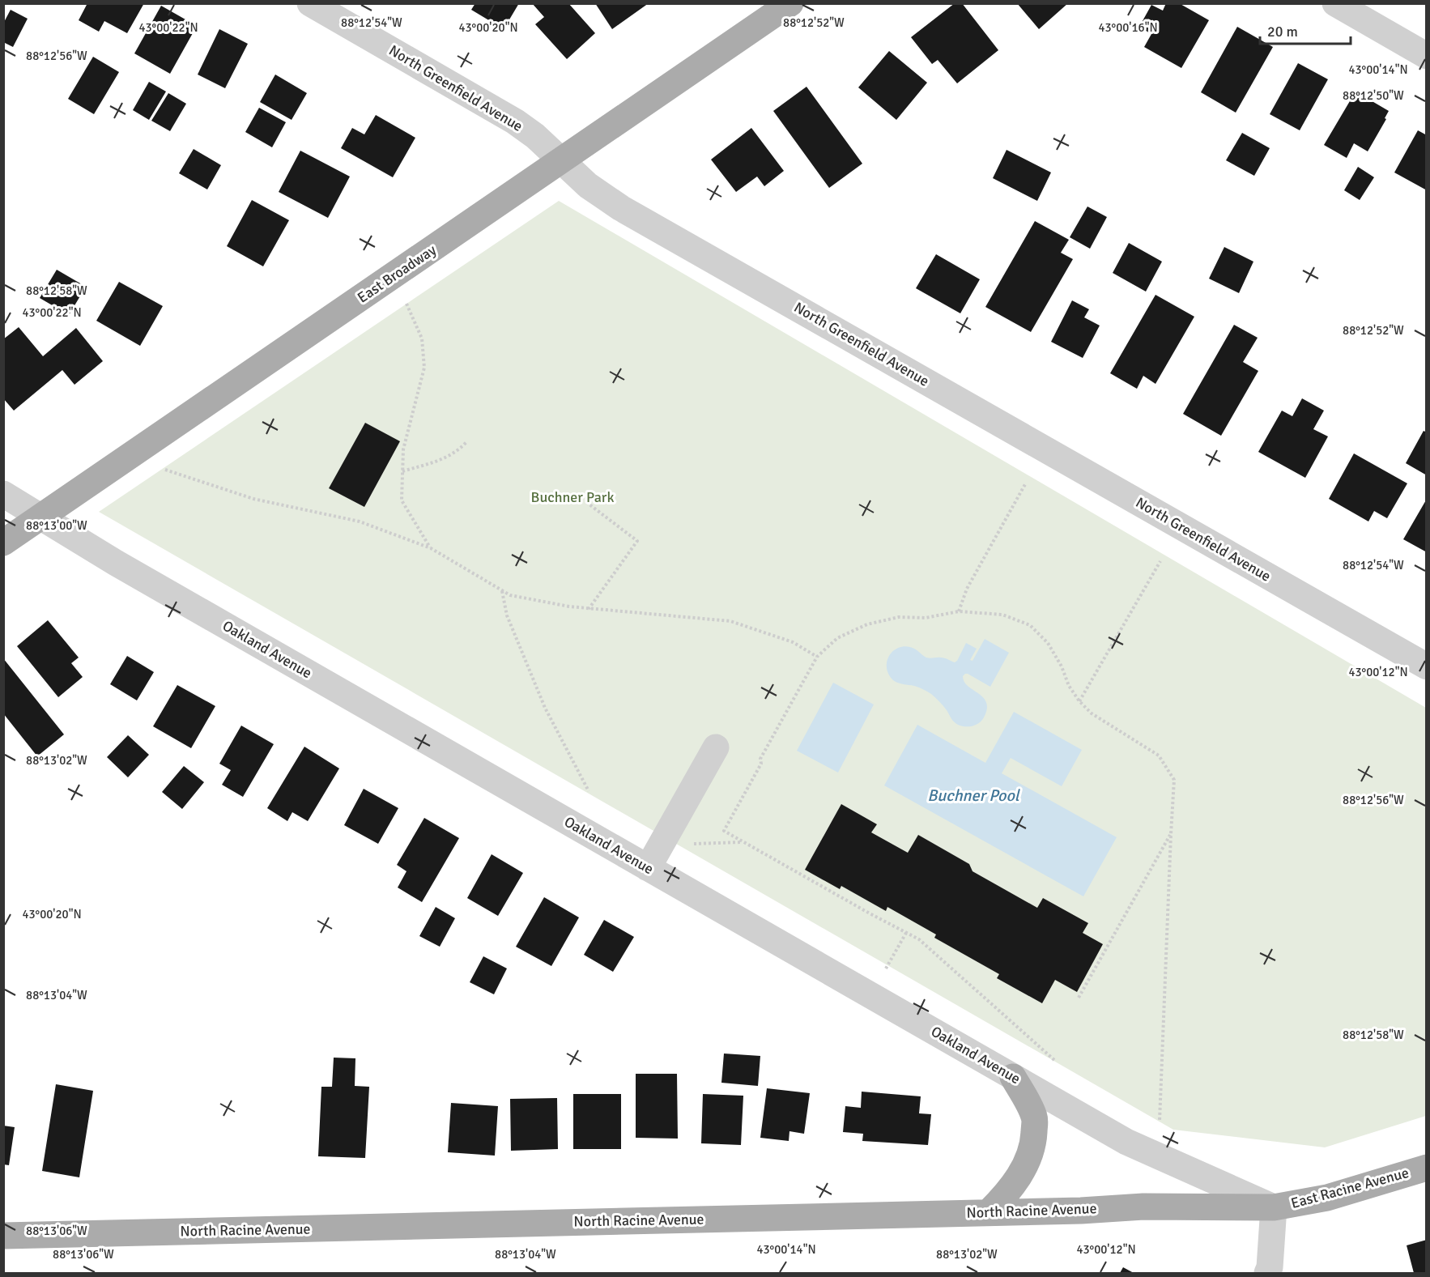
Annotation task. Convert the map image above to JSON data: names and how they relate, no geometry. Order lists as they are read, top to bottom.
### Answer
{
  "streets": {
    "main road": ["East Broadway", "East Racine Avenue", "North Racine Avenue"],
    "street": ["North Greenfield Avenue", "Oakland Avenue"]
  },
  "crossings": [
    ["North Greenfield Avenue", "East Broadway"],
    ["East Broadway", "Oakland Avenue"],
    ["Oakland Avenue", "East Racine Avenue"],
    ["Oakland Avenue", "North Racine Avenue"],
    ["East Racine Avenue", "North Racine Avenue"]
  ],
  "water": ["Buchner Pool"],
  "parks": ["Buchner Park"],
  "scale_bar": "20 m",
  "coordinates": [
    "88°12'54\"W",
    "88°12'52\"W",
    "43°00'22\"N",
    "43°00'20\"N",
    "43°00'16\"N",
    "88°12'56\"W",
    "43°00'14\"N",
    "88°12'50\"W",
    "88°12'58\"W",
    "88°13'00\"W",
    "43°00'12\"N",
    "88°13'02\"W",
    "88°13'04\"W",
    "88°13'06\"W"
  ]
}
